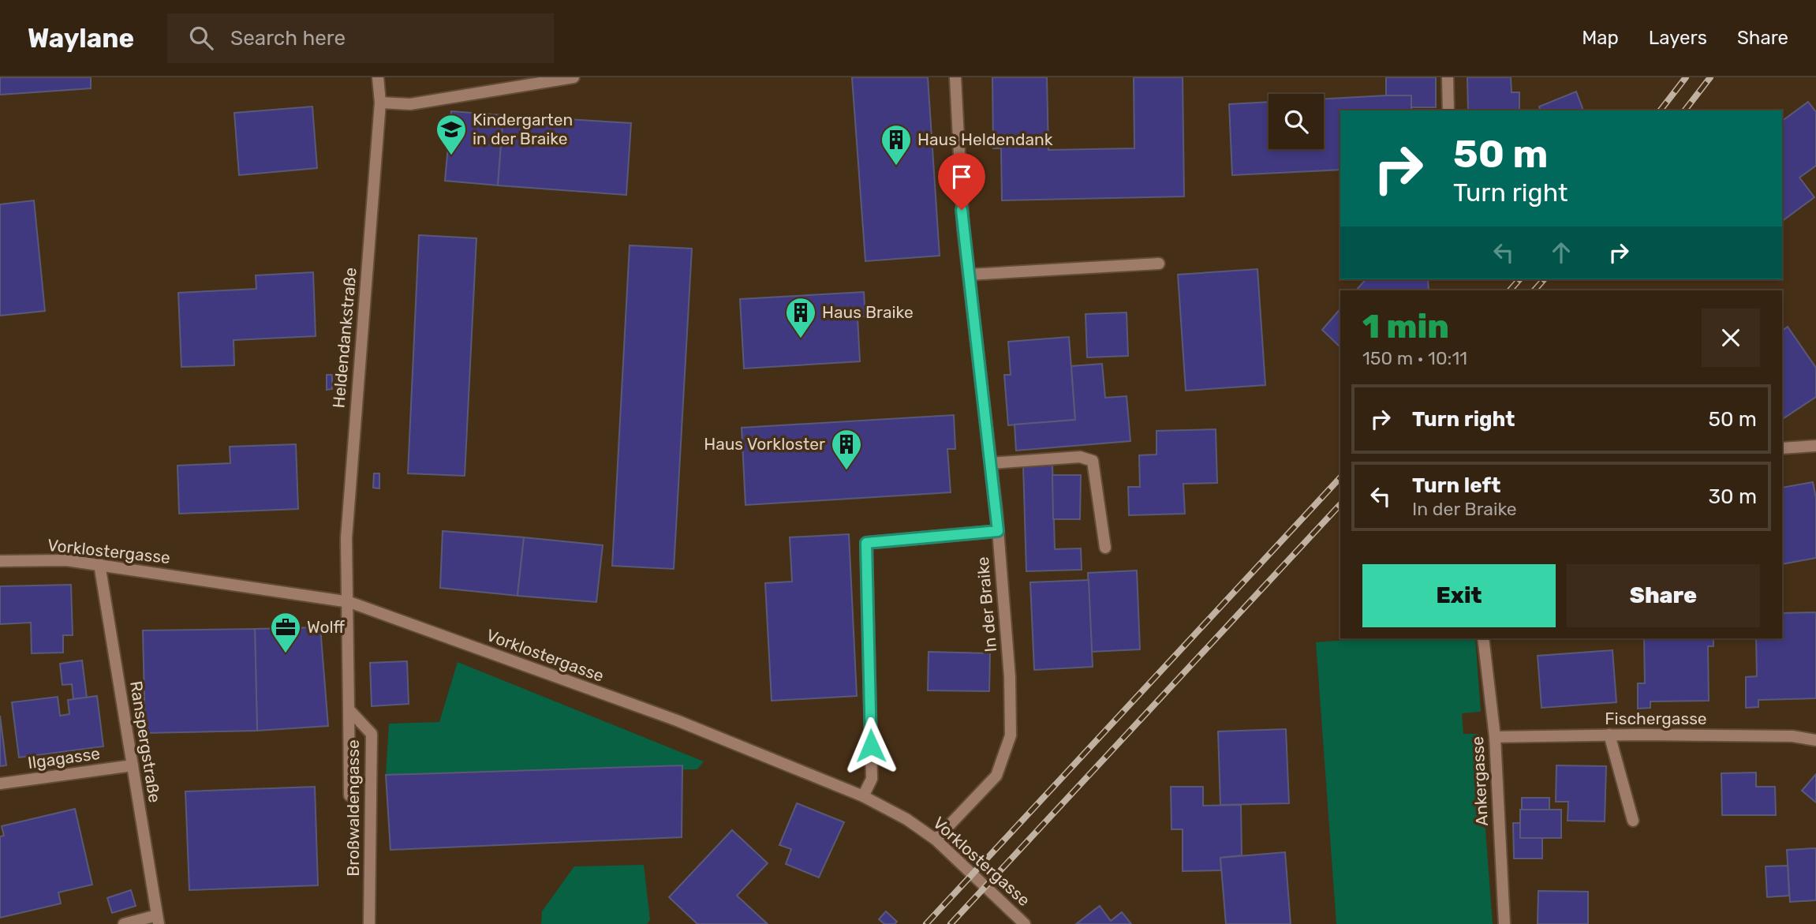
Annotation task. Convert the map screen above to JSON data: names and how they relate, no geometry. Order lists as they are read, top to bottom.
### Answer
{
  "streets": {
    "street": [
      "Heldendankstraße",
      "Vorklostergasse",
      "In der Braike",
      "Fischergasse",
      "Ranspergstraße",
      "Ilgagasse",
      "Ankergasse",
      "Broßwaldengasse"
    ]
  },
  "crossings": [
    ["Heldendankstraße", "Vorklostergasse"],
    ["Vorklostergasse", "In der Braike"],
    ["Vorklostergasse", "Ranspergstraße"],
    ["Fischergasse", "Ankergasse"],
    ["Ranspergstraße", "Ilgagasse"]
  ],
  "places": {
    "school or university": ["Kindergarten in der Braike"],
    "building": ["Haus Heldendank", "Haus Braike", "Haus Vorkloster"],
    "office": ["Wolff"]
  },
  "page": {
    "header": "Waylane",
    "search": "Search here",
    "nav": ["Map", "Layers", "Share"],
    "turn": ["50 m", "Turn right"],
    "heading": ["1 min", "150 m · 10:11"],
    "list": [
      {
        "name": "Turn right",
        "value": "50 m"
      },
      {
        "name": "Turn left",
        "note": "In der Braike",
        "value": "30 m"
      }
    ],
    "buttons": ["Exit", "Share"]
  }
}
